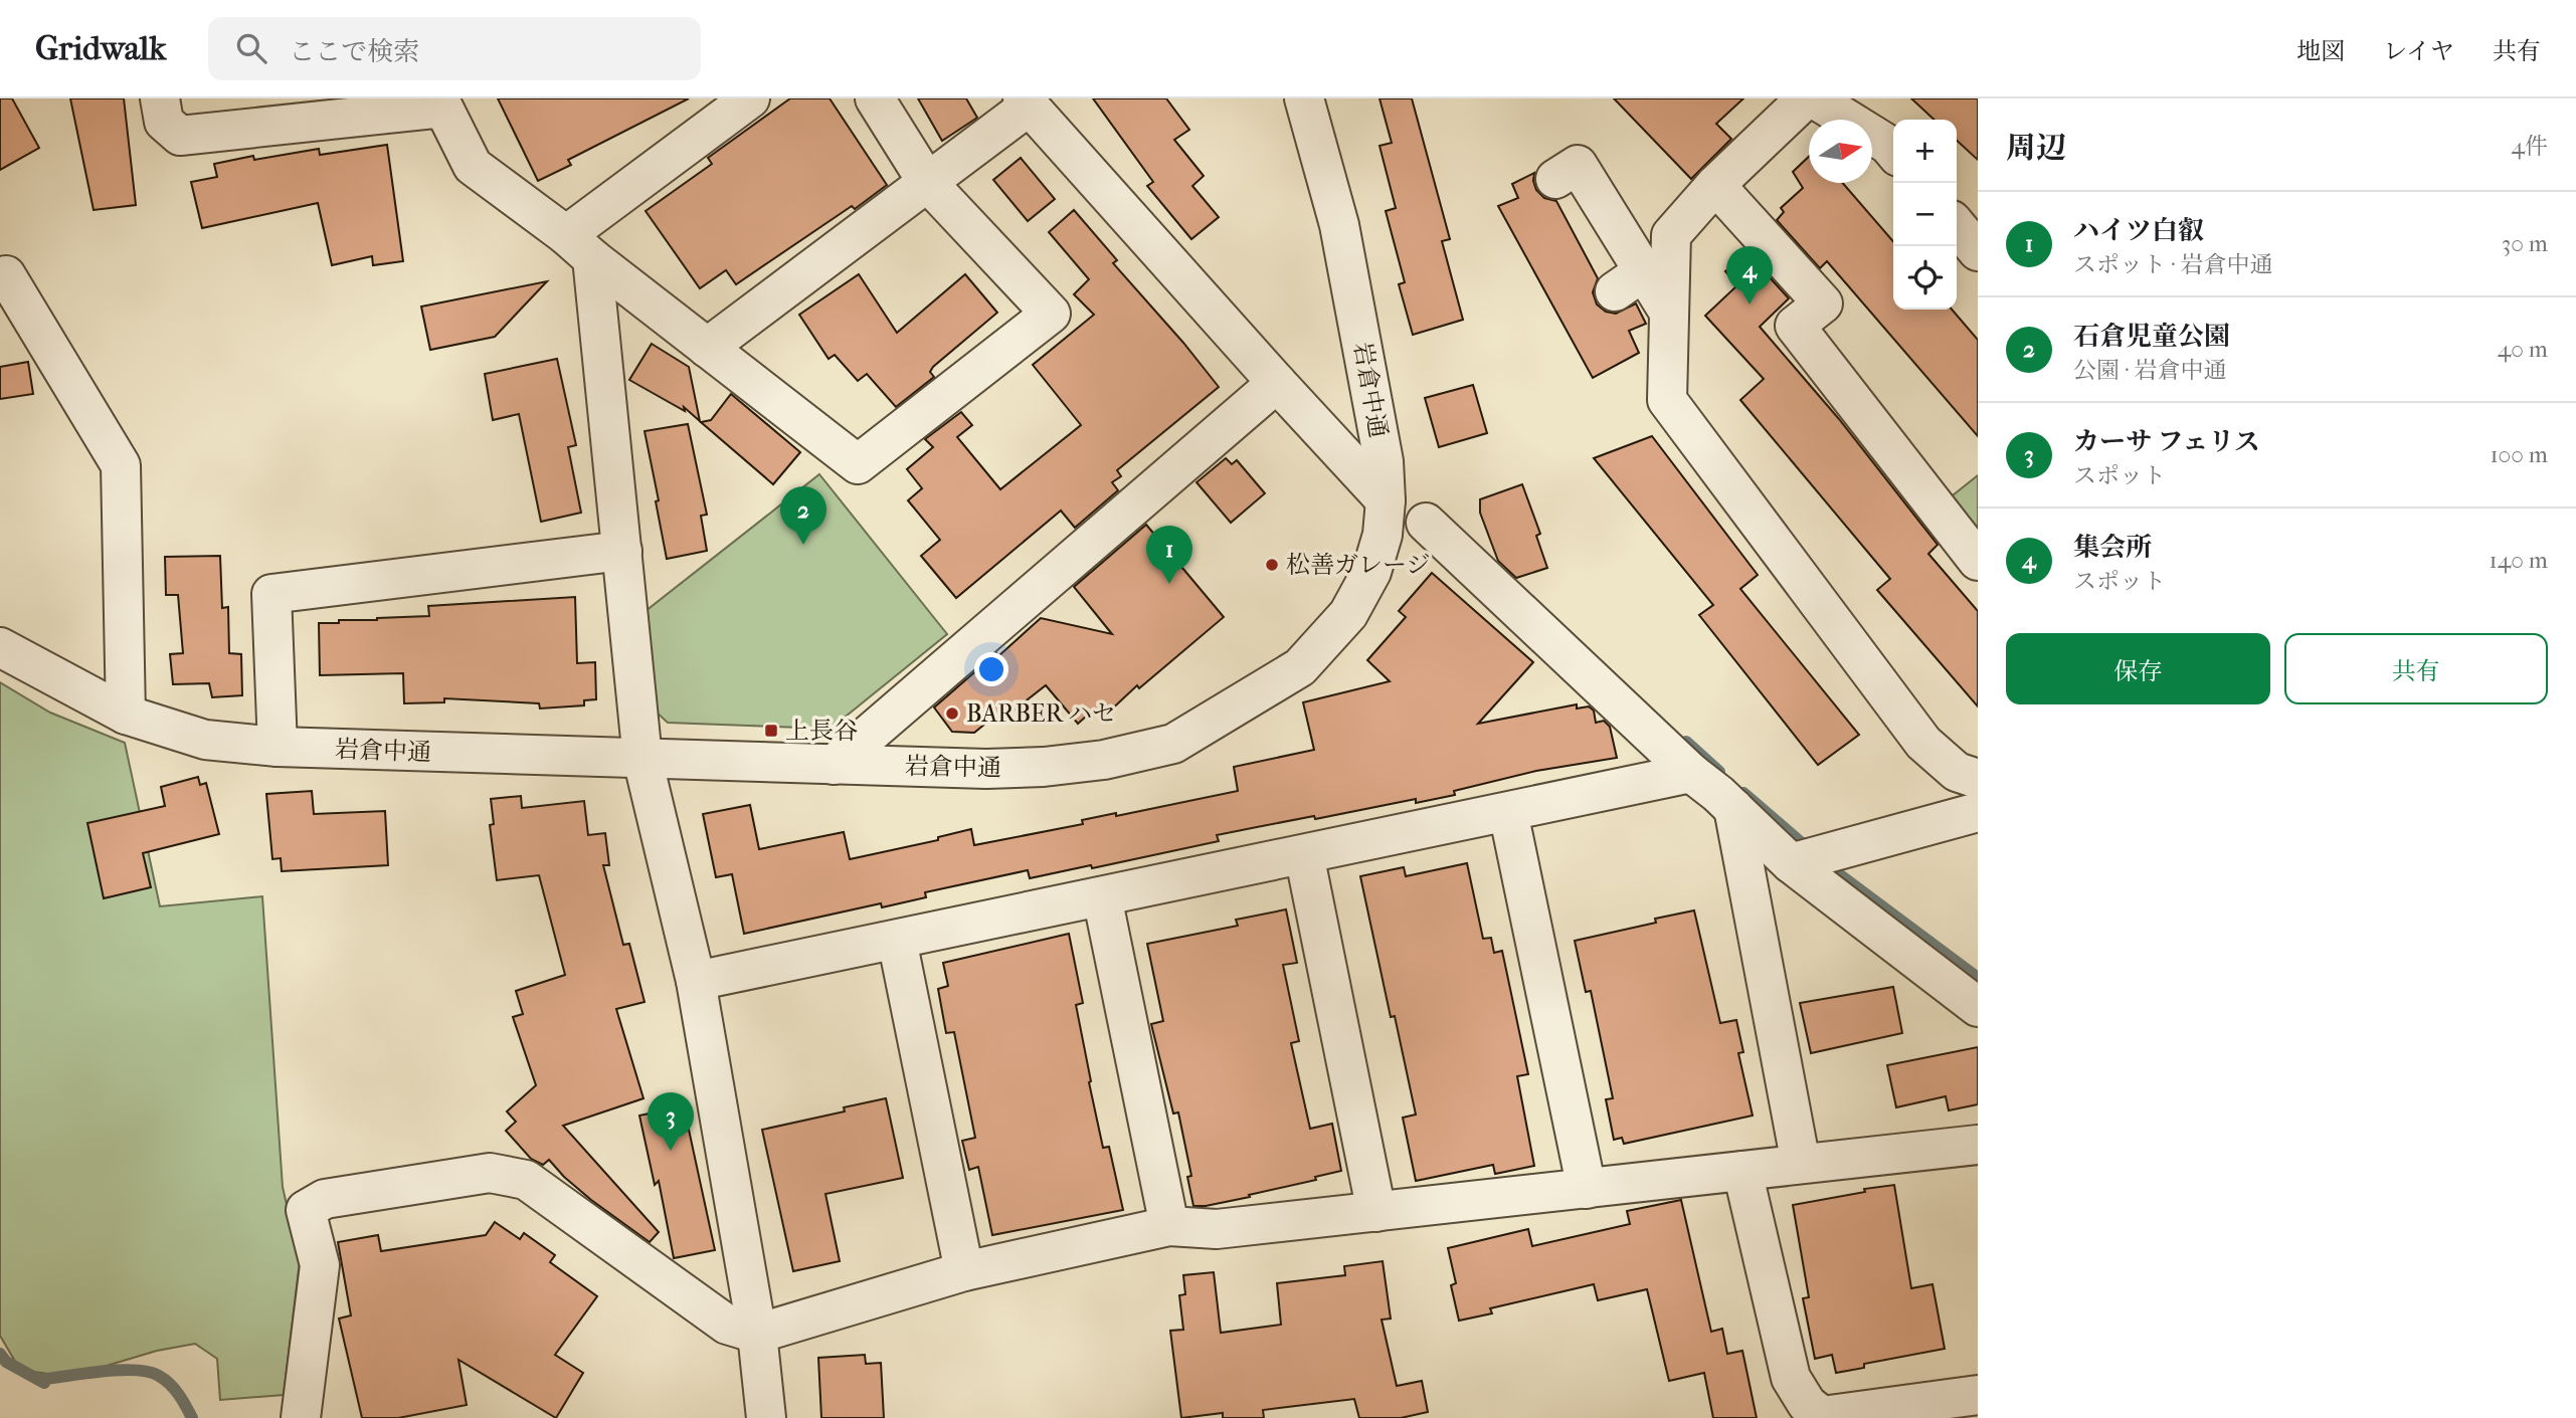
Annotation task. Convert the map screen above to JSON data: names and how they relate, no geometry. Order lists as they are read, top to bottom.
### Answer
{
  "streets": {
    "street": ["岩倉中通"]
  },
  "places": {
    "other": ["松善ガレージ", "BARBER ハセ"],
    "transit": ["上長谷"]
  },
  "north": "right",
  "page": {
    "header": "Gridwalk",
    "search": "ここで検索",
    "nav": ["地図", "レイヤ", "共有"],
    "heading": ["周辺", "4件"],
    "map_buttons": ["+", "−"],
    "list": [
      {
        "mark": "1",
        "name": "ハイツ白叡",
        "note": "スポット · 岩倉中通",
        "value": "30 m"
      },
      {
        "mark": "2",
        "name": "石倉児童公園",
        "note": "公園 · 岩倉中通",
        "value": "40 m"
      },
      {
        "mark": "3",
        "name": "カーサ フェリス",
        "note": "スポット",
        "value": "100 m"
      },
      {
        "mark": "4",
        "name": "集会所",
        "note": "スポット",
        "value": "140 m"
      }
    ],
    "pins": [
      "4",
      "2",
      "1",
      "3"
    ],
    "buttons": ["保存", "共有"]
  }
}
